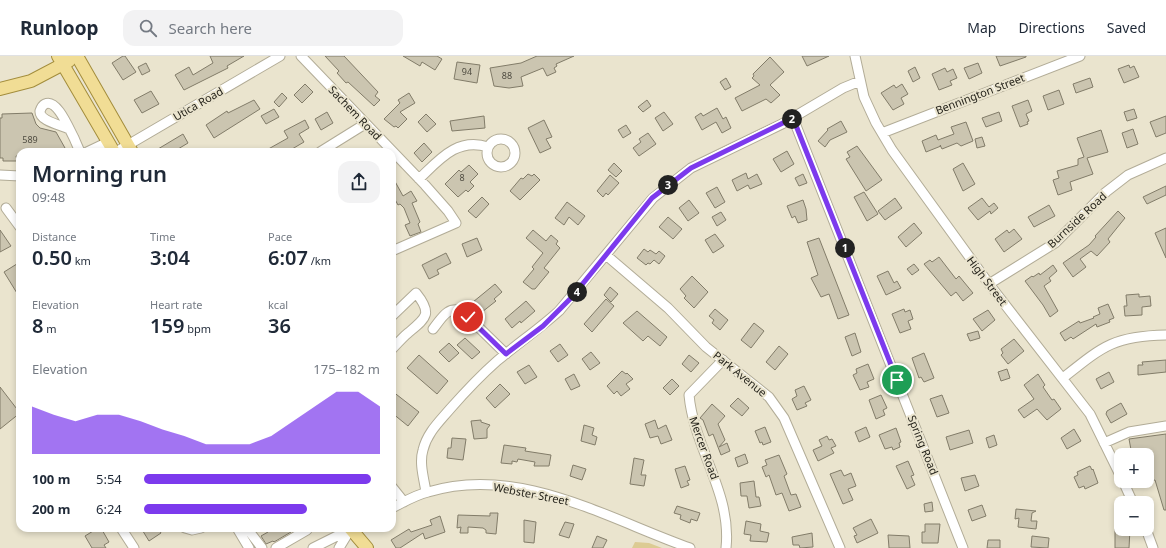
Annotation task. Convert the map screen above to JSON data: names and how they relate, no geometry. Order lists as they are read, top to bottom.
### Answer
{
  "streets": {
    "street": [
      "Bennington Street",
      "Utica Road",
      "Sachem Road",
      "Burnside Road",
      "High Street",
      "Park Avenue",
      "Spring Road",
      "Mercer Road",
      "Webster Street"
    ]
  },
  "crossings": [
    ["Bennington Street", "High Street"],
    ["Burnside Road", "High Street"],
    ["Park Avenue", "Mercer Road"]
  ],
  "house_numbers": [
    "94",
    "88",
    "589",
    "8"
  ],
  "page": {
    "header": "Runloop",
    "search": "Search here",
    "nav": ["Map", "Directions", "Saved"],
    "pins": [
      "2",
      "3",
      "1",
      "4"
    ],
    "heading": ["Morning run", "09:48"],
    "stats": [
      ["Distance", "0.50 km"],
      ["Time", "3:04"],
      ["Pace", "6:07 /km"],
      ["Elevation", "8 m"],
      ["Heart rate", "159 bpm"],
      ["kcal", "36"]
    ],
    "chart": ["Elevation", "175–182 m"],
    "map_buttons": ["+", "−"],
    "list": [
      {
        "name": "100 m",
        "note": "5:54"
      },
      {
        "name": "200 m",
        "note": "6:24"
      }
    ]
  }
}
